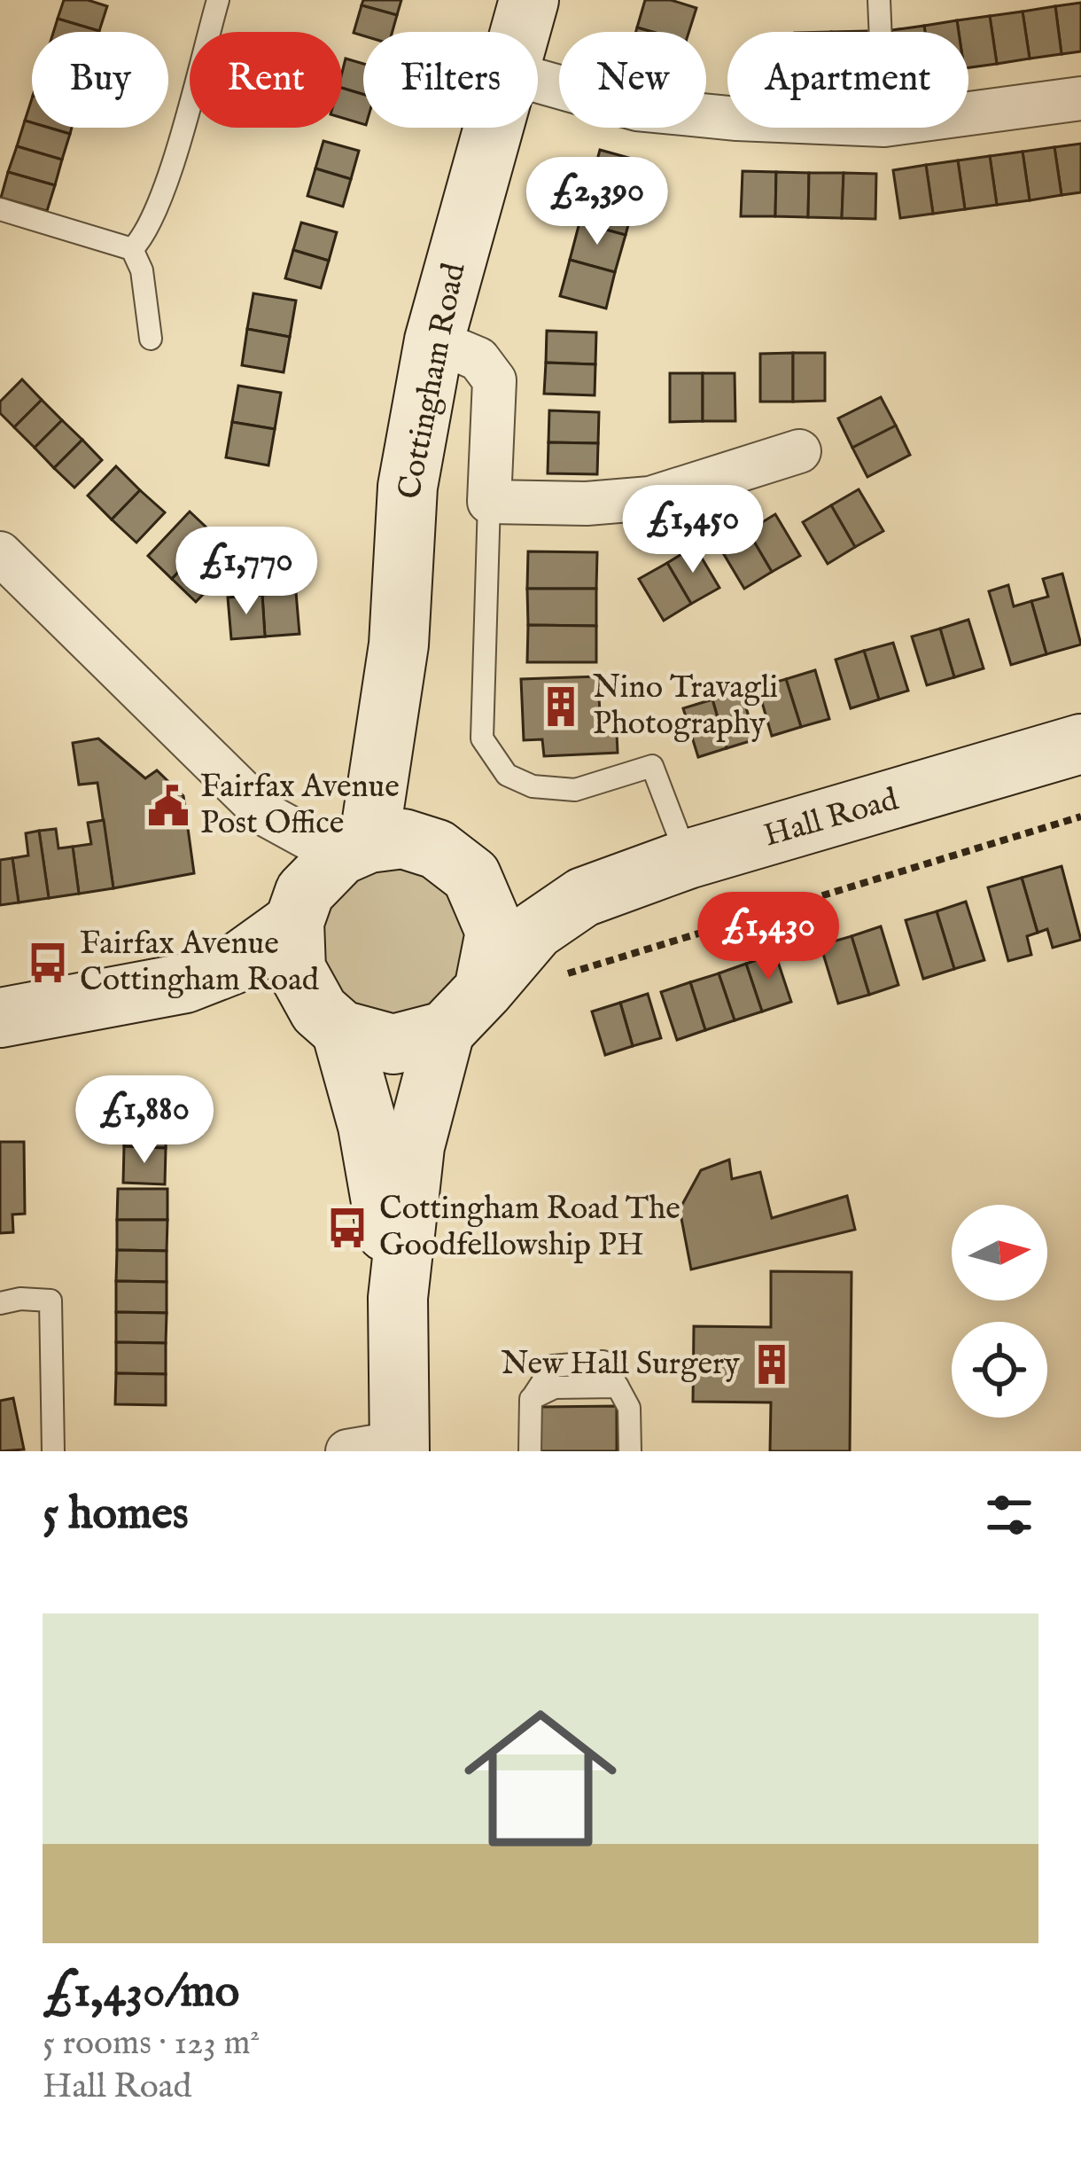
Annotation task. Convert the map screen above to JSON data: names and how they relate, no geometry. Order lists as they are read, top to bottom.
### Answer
{
  "streets": {
    "main road": ["Cottingham Road", "Hall Road"]
  },
  "crossings": [
    ["Cottingham Road", "Hall Road"]
  ],
  "places": {
    "building": ["Nino Travagli Photography", "New Hall Surgery"],
    "public building": ["Fairfax Avenue Post Office"],
    "bus stop": ["Fairfax Avenue Cottingham Road", "Cottingham Road The Goodfellowship PH"]
  },
  "north": "right",
  "page": {
    "chip": [
      "Buy",
      "Rent",
      "Filters",
      "New",
      "Apartment"
    ],
    "price": [
      "£2,390",
      "£1,450",
      "£1,770",
      "£1,430",
      "£1,880"
    ],
    "heading": "5 homes",
    "list": [
      {
        "name": "£1,430/mo",
        "note": "5 rooms · 123 m² · Hall Road"
      }
    ]
  }
}
